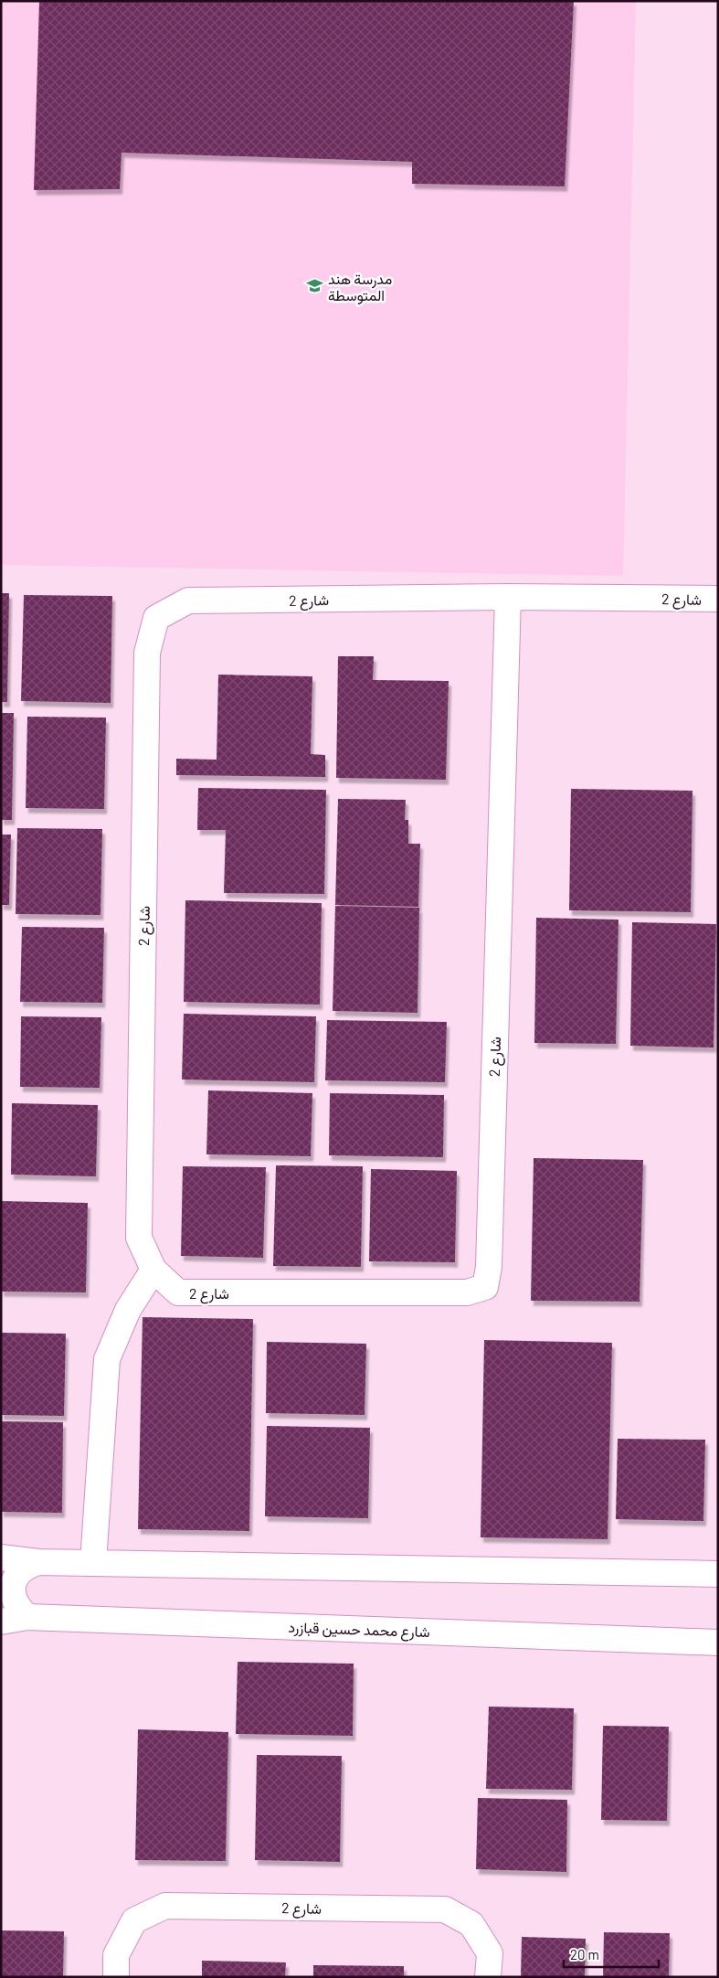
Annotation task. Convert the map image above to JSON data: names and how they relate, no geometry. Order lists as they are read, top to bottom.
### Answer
{
  "streets": {
    "street": ["شارع 2", "شارع محمد حسين قبازرد"]
  },
  "places": {
    "school or university": ["مدرسة هند المتوسطة"]
  },
  "scale_bar": "20 m"
}
